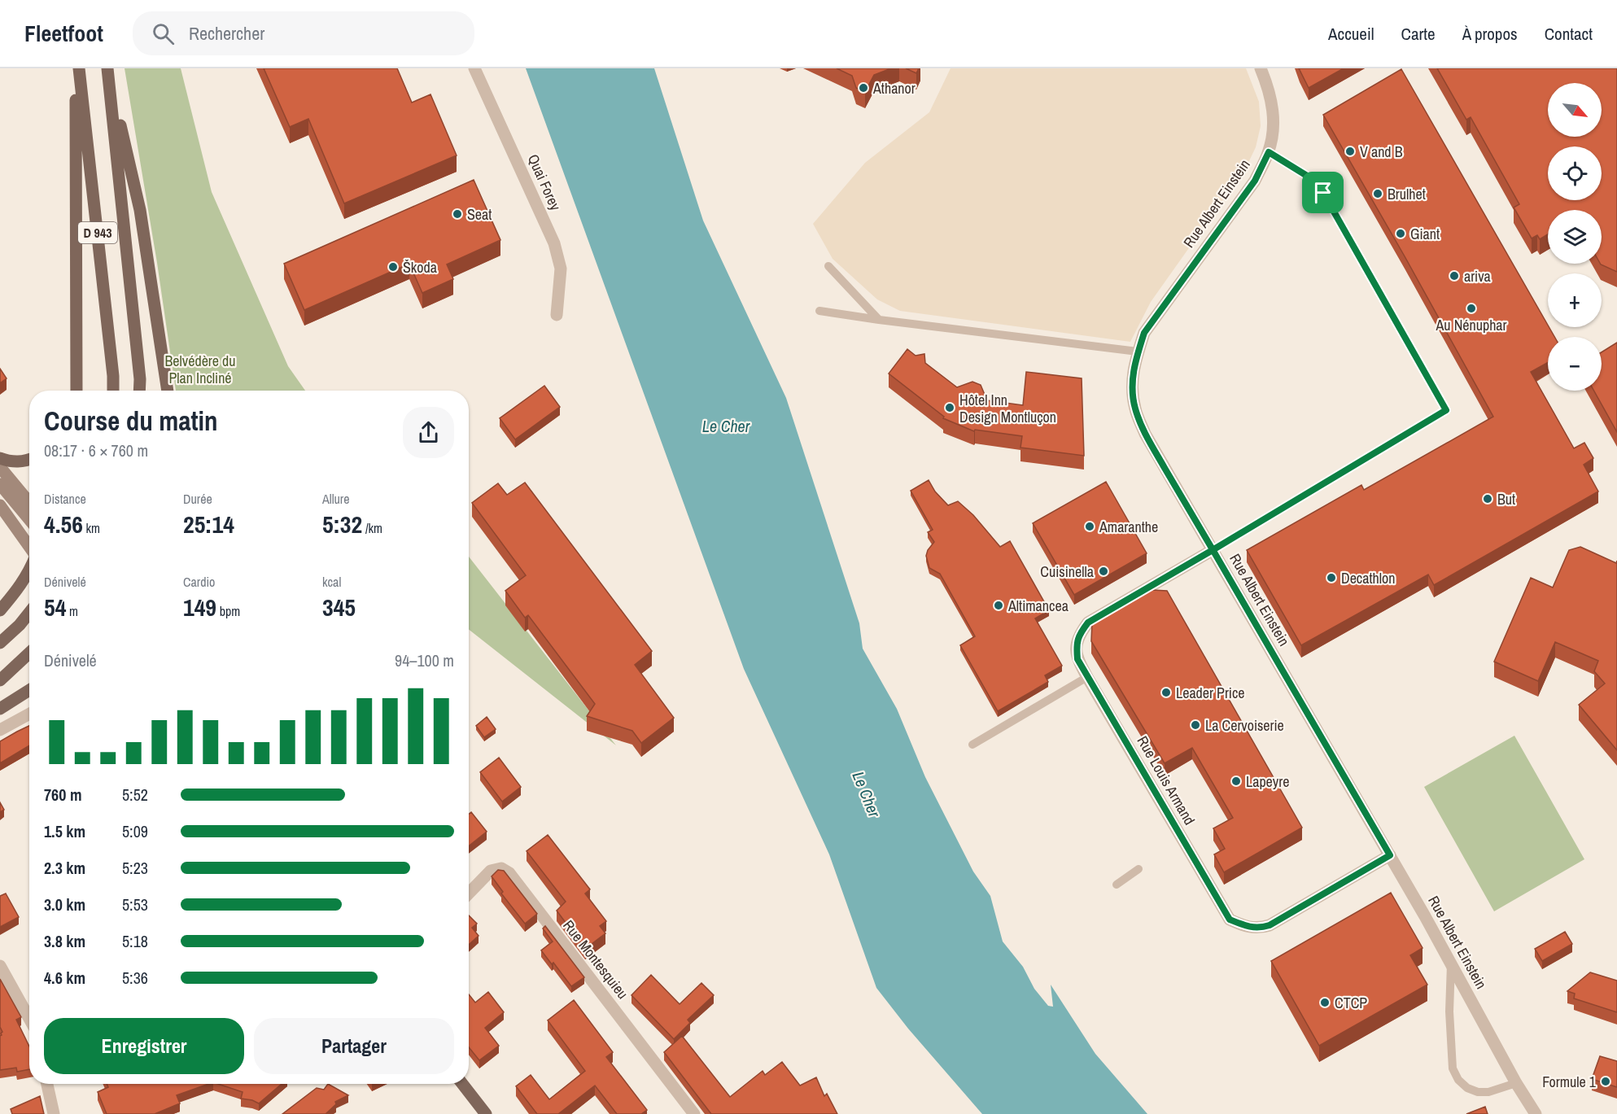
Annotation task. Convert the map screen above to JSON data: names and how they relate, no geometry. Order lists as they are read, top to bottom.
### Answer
{
  "streets": {
    "main road": ["D 943"],
    "street": [
      "Quai Forey",
      "Rue Albert Einstein",
      "Rue Louis Armand",
      "Rue Montesquieu"
    ]
  },
  "crossings": [
    ["Rue Albert Einstein", "Rue Louis Armand"]
  ],
  "water": ["Le Cher"],
  "parks": ["Belvédère du Plan Incliné"],
  "places": [
    "Athanor",
    "V and B",
    "Brulhet",
    "Seat",
    "Giant",
    "Škoda",
    "ariva",
    "Au Nénuphar",
    "Hôtel Inn Design Montluçon",
    "But",
    "Amaranthe",
    "Cuisinella",
    "Decathlon",
    "Altimancea",
    "Leader Price",
    "La Cervoiserie",
    "Lapeyre",
    "CTCP",
    "Formule 1"
  ],
  "north": "bottom right",
  "page": {
    "header": "Fleetfoot",
    "search": "Rechercher",
    "nav": [
      "Accueil",
      "Carte",
      "À propos",
      "Contact"
    ],
    "map_buttons": ["+", "−"],
    "heading": ["Course du matin", "08:17 · 6 × 760 m"],
    "stats": [
      ["Distance", "4.56 km"],
      ["Durée", "25:14"],
      ["Allure", "5:32 /km"],
      ["Dénivelé", "54 m"],
      ["Cardio", "149 bpm"],
      ["kcal", "345"]
    ],
    "chart": ["Dénivelé", "94–100 m"],
    "list": [
      {
        "name": "760 m",
        "note": "5:52"
      },
      {
        "name": "1.5 km",
        "note": "5:09"
      },
      {
        "name": "2.3 km",
        "note": "5:23"
      },
      {
        "name": "3.0 km",
        "note": "5:53"
      },
      {
        "name": "3.8 km",
        "note": "5:18"
      },
      {
        "name": "4.6 km",
        "note": "5:36"
      }
    ],
    "buttons": ["Enregistrer", "Partager"]
  }
}
